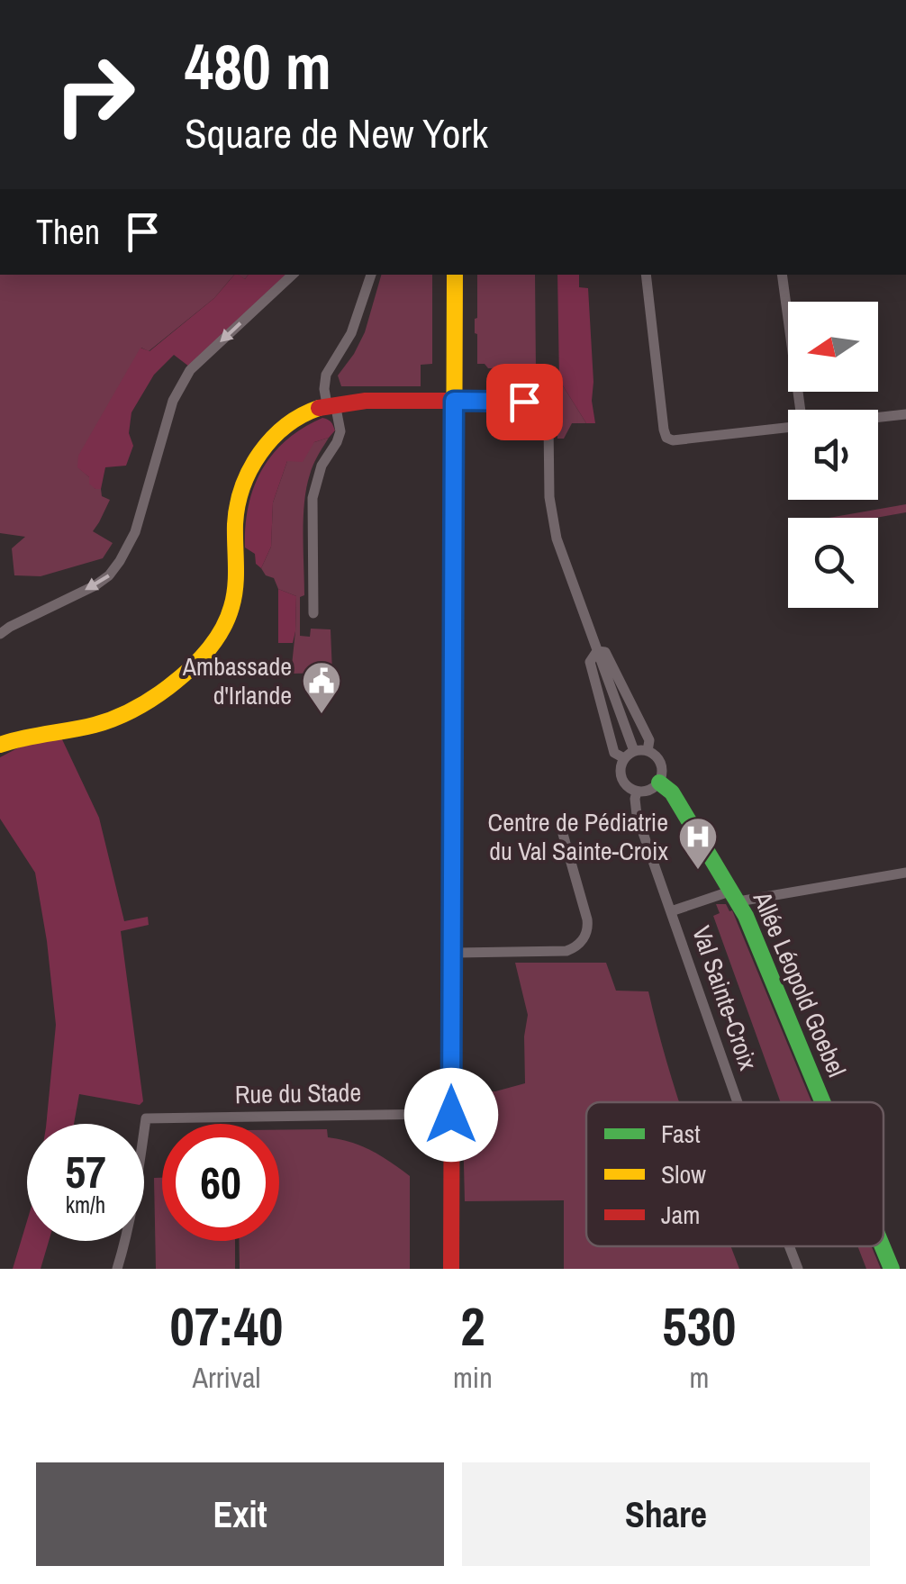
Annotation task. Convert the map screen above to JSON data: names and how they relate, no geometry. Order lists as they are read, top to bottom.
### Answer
{
  "streets": {
    "main road": ["Allée Léopold Goebel"],
    "street": ["Val Sainte-Croix", "Rue du Stade"]
  },
  "crossings": [
    ["Allée Léopold Goebel", "Val Sainte-Croix"]
  ],
  "places": {
    "public building": ["Ambassade d'Irlande"],
    "hospital": ["Centre de Pédiatrie du Val Sainte-Croix"]
  },
  "legend": ["Fast", "Slow", "Jam"],
  "north": "left",
  "page": {
    "turn": ["480 m", "Square de New York"],
    "then": "Then",
    "speed": "57 km/h",
    "limit": "60",
    "eta": [
      "07:40",
      "Arrival",
      "2",
      "min",
      "530",
      "m"
    ],
    "buttons": ["Exit", "Share"]
  }
}
